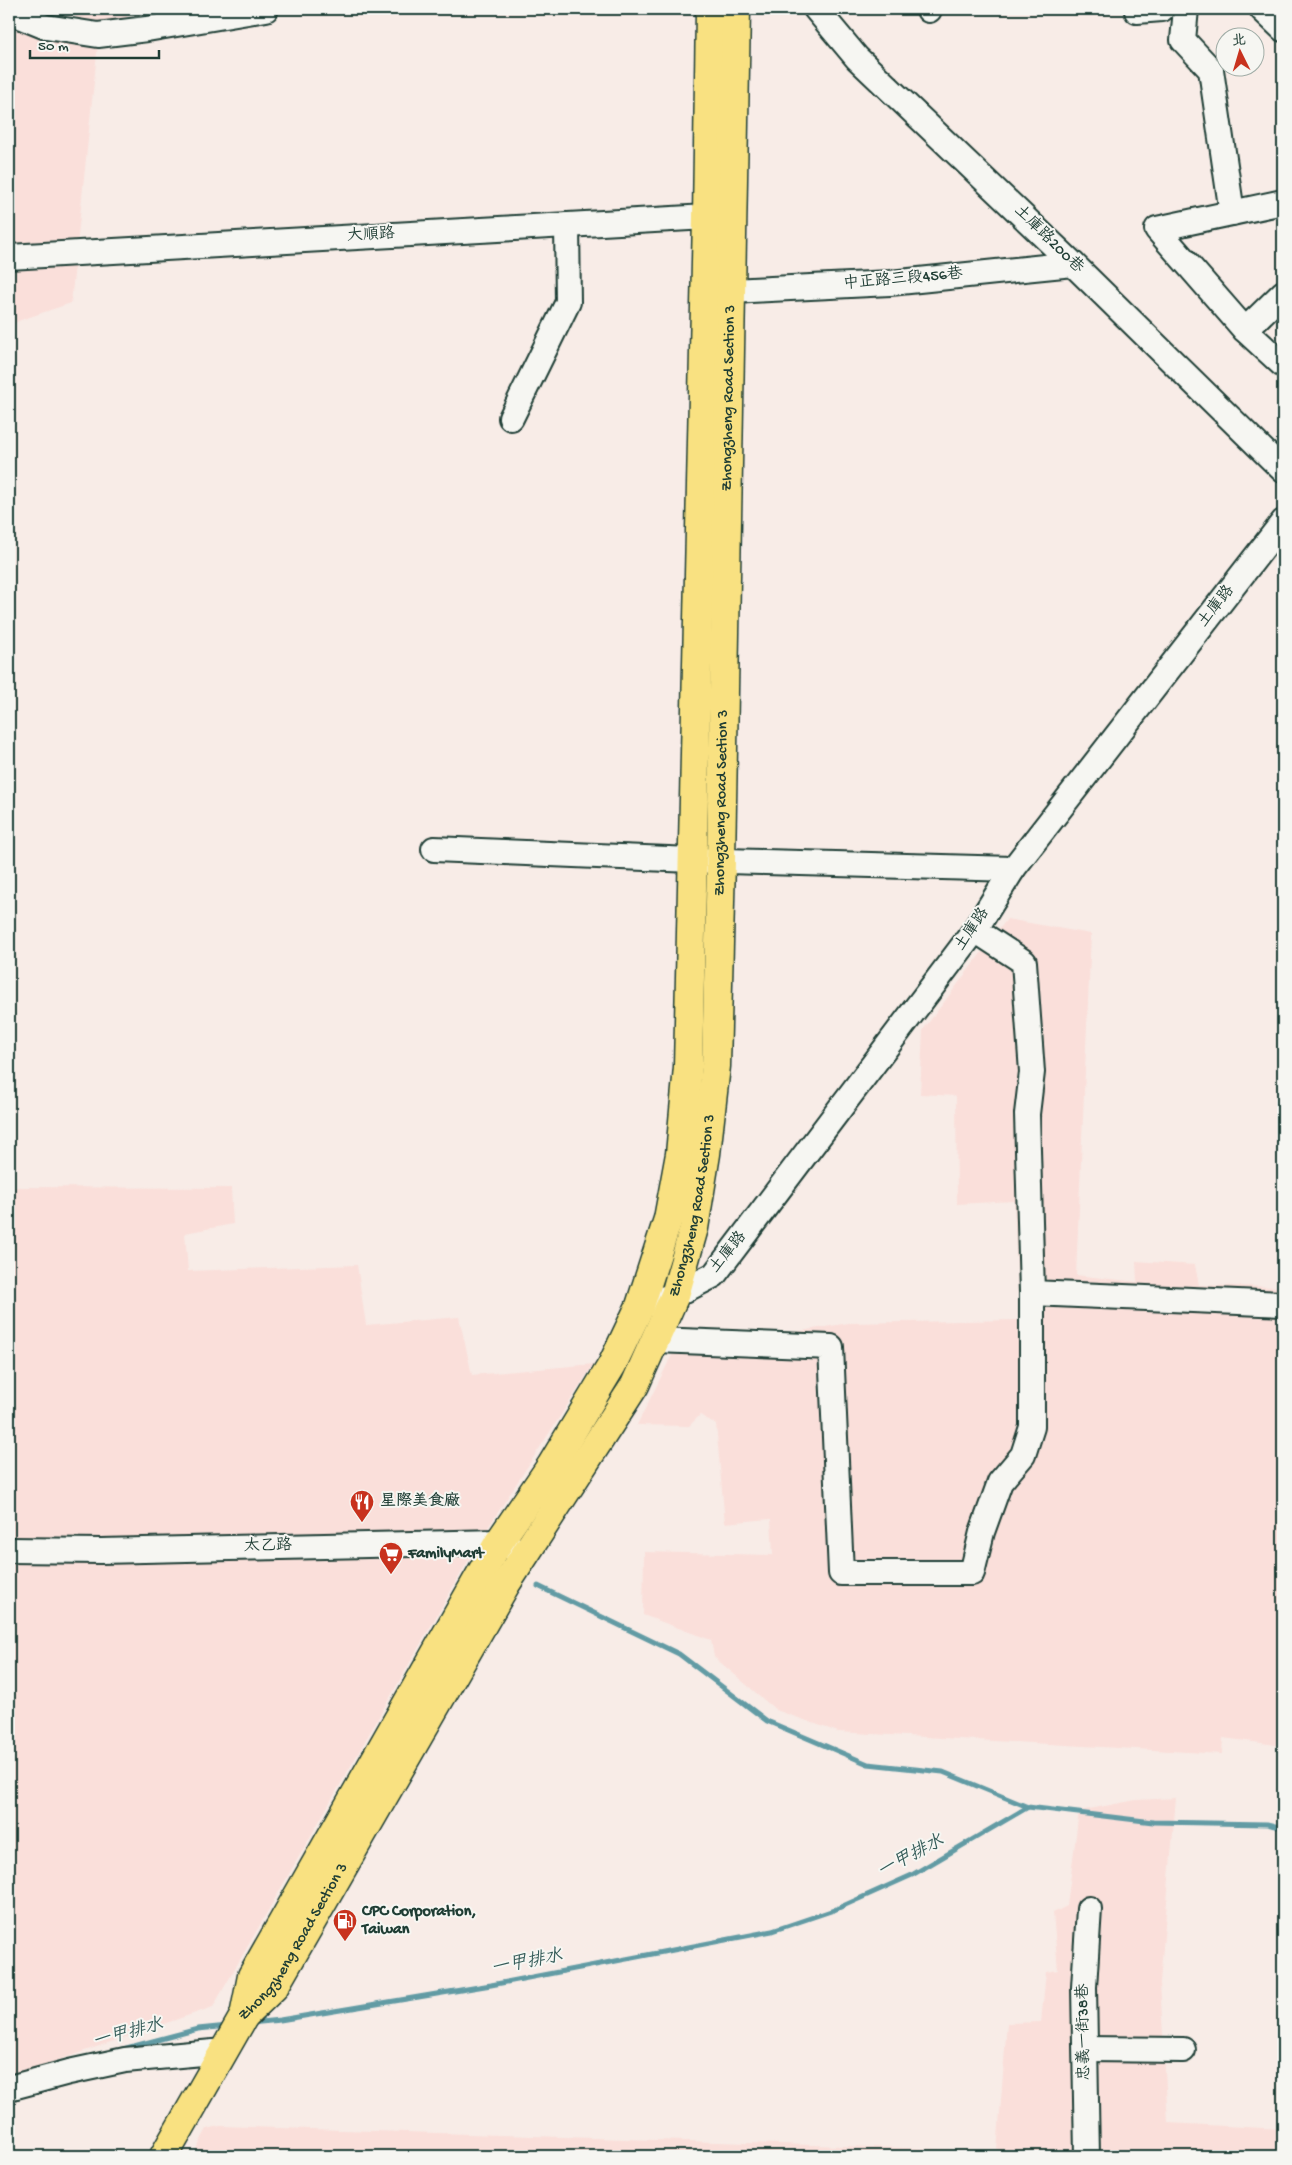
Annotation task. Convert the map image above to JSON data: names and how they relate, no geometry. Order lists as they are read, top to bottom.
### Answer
{
  "streets": {
    "main road": ["Zhongzheng Road Section 3"],
    "street": [
      "大順路",
      "土庫路200巷",
      "中正路三段456巷",
      "土庫路",
      "太乙路",
      "忠義一街38巷"
    ]
  },
  "crossings": [
    ["大順路", "Zhongzheng Road Section 3"],
    ["土庫路200巷", "中正路三段456巷"],
    ["中正路三段456巷", "Zhongzheng Road Section 3"],
    ["Zhongzheng Road Section 3", "土庫路"],
    ["Zhongzheng Road Section 3", "太乙路"]
  ],
  "water": ["一甲排水"],
  "places": {
    "restaurant": ["星際美食廠"],
    "supermarket": ["FamilyMart"],
    "fuel station": ["CPC Corporation, Taiwan"]
  },
  "scale_bar": "50 m",
  "north": "top"
}
